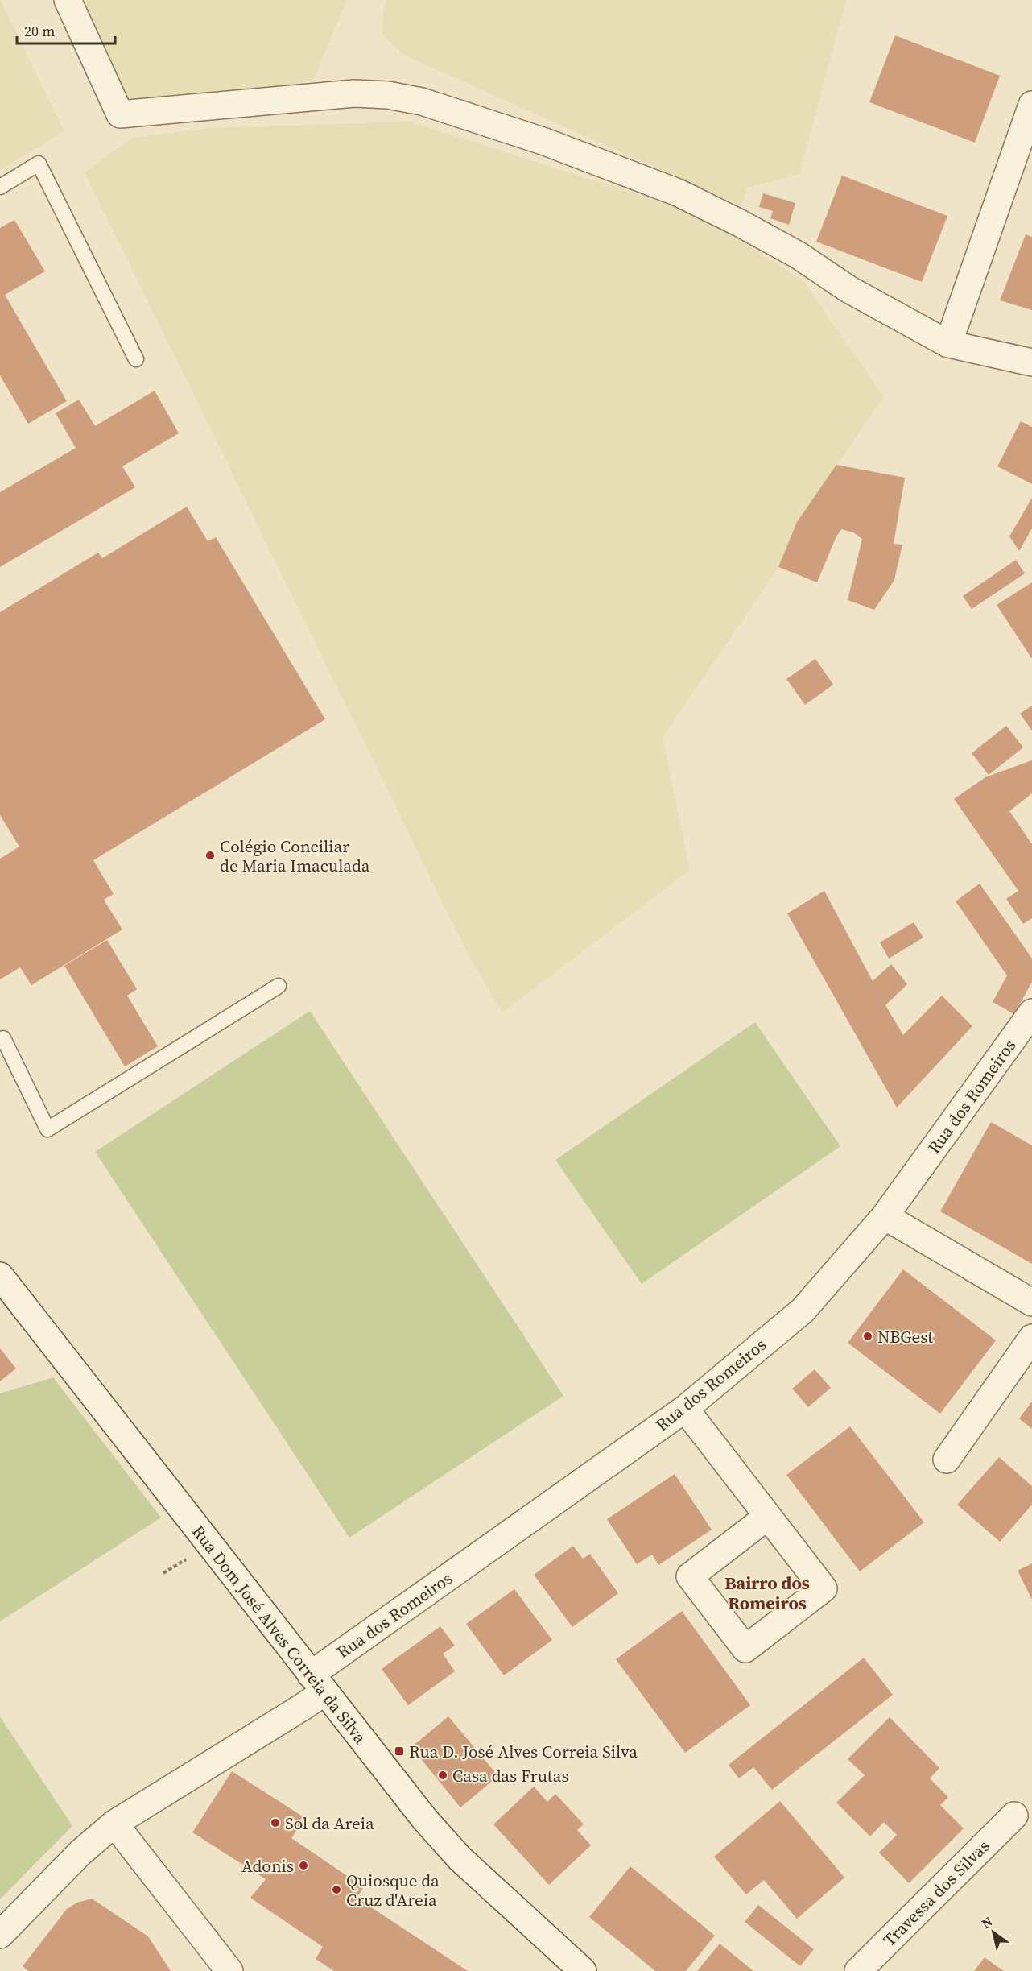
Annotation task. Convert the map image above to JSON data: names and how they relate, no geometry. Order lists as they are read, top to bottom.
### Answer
{
  "streets": {
    "street": ["Rua dos Romeiros", "Rua Dom José Alves Correia da Silva", "Travessa dos Silvas"]
  },
  "crossings": [
    ["Rua dos Romeiros", "Rua Dom José Alves Correia da Silva"]
  ],
  "districts": ["Bairro dos Romeiros"],
  "places": {
    "other": [
      "Colégio Conciliar de Maria Imaculada",
      "NBGest",
      "Casa das Frutas",
      "Sol da Areia",
      "Adonis",
      "Quiosque da Cruz d'Areia"
    ],
    "transit": ["Rua D. José Alves Correia Silva"]
  },
  "scale_bar": "20 m",
  "north": "top left"
}
